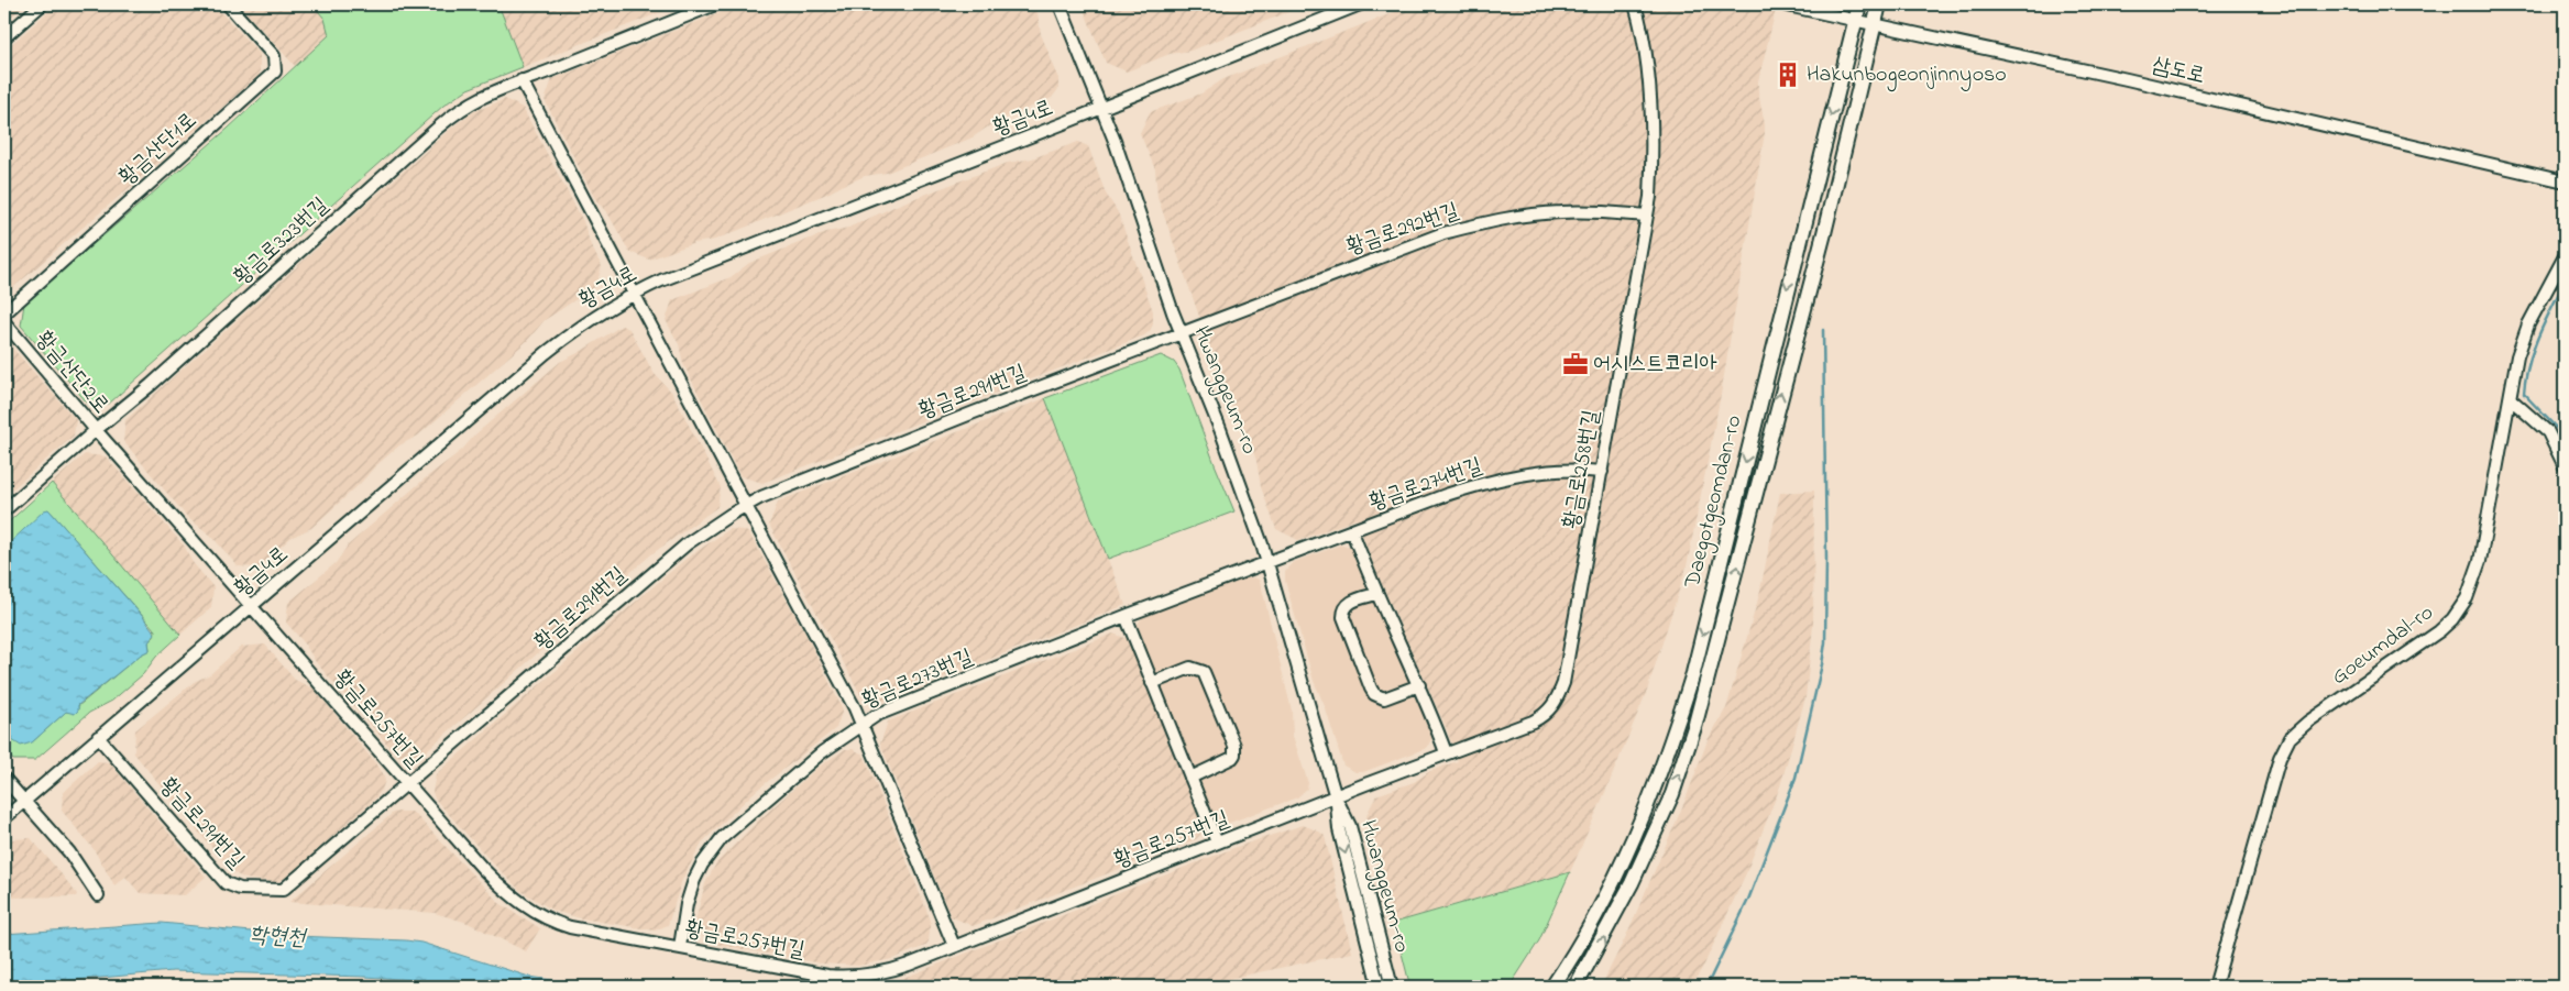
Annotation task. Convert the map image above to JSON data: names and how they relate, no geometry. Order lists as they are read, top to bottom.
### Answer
{
  "streets": {
    "main road": ["Daegotgeomdan-ro"],
    "street": [
      "삼도로",
      "황금4로",
      "황금산단1로",
      "황금로292번길",
      "황금로323번길",
      "황금산단2로",
      "Hwanggeum-ro",
      "황금로291번길",
      "황금로258번길",
      "황금로274번길",
      "Goeumdal-ro",
      "황금로273번길",
      "황금로257번길"
    ]
  },
  "crossings": [
    ["삼도로", "Daegotgeomdan-ro"],
    ["황금4로", "Hwanggeum-ro"],
    ["황금4로", "황금로291번길"],
    ["황금4로", "황금로257번길"],
    ["황금로292번길", "Hwanggeum-ro"],
    ["황금로292번길", "황금로291번길"],
    ["황금로292번길", "황금로258번길"],
    ["황금로323번길", "황금산단2로"],
    ["Hwanggeum-ro", "황금로291번길"],
    ["Hwanggeum-ro", "황금로258번길"],
    ["Hwanggeum-ro", "황금로274번길"],
    ["Hwanggeum-ro", "황금로273번길"],
    ["Hwanggeum-ro", "황금로257번길"],
    ["황금로291번길", "황금로257번길"],
    ["황금로258번길", "황금로274번길"],
    ["황금로258번길", "황금로257번길"],
    ["황금로274번길", "황금로273번길"],
    ["황금로273번길", "황금로257번길"]
  ],
  "water": ["학현천"],
  "places": {
    "building": ["Hakunbogeonjinnyoso"],
    "office": ["어시스트코리아"]
  }
}
